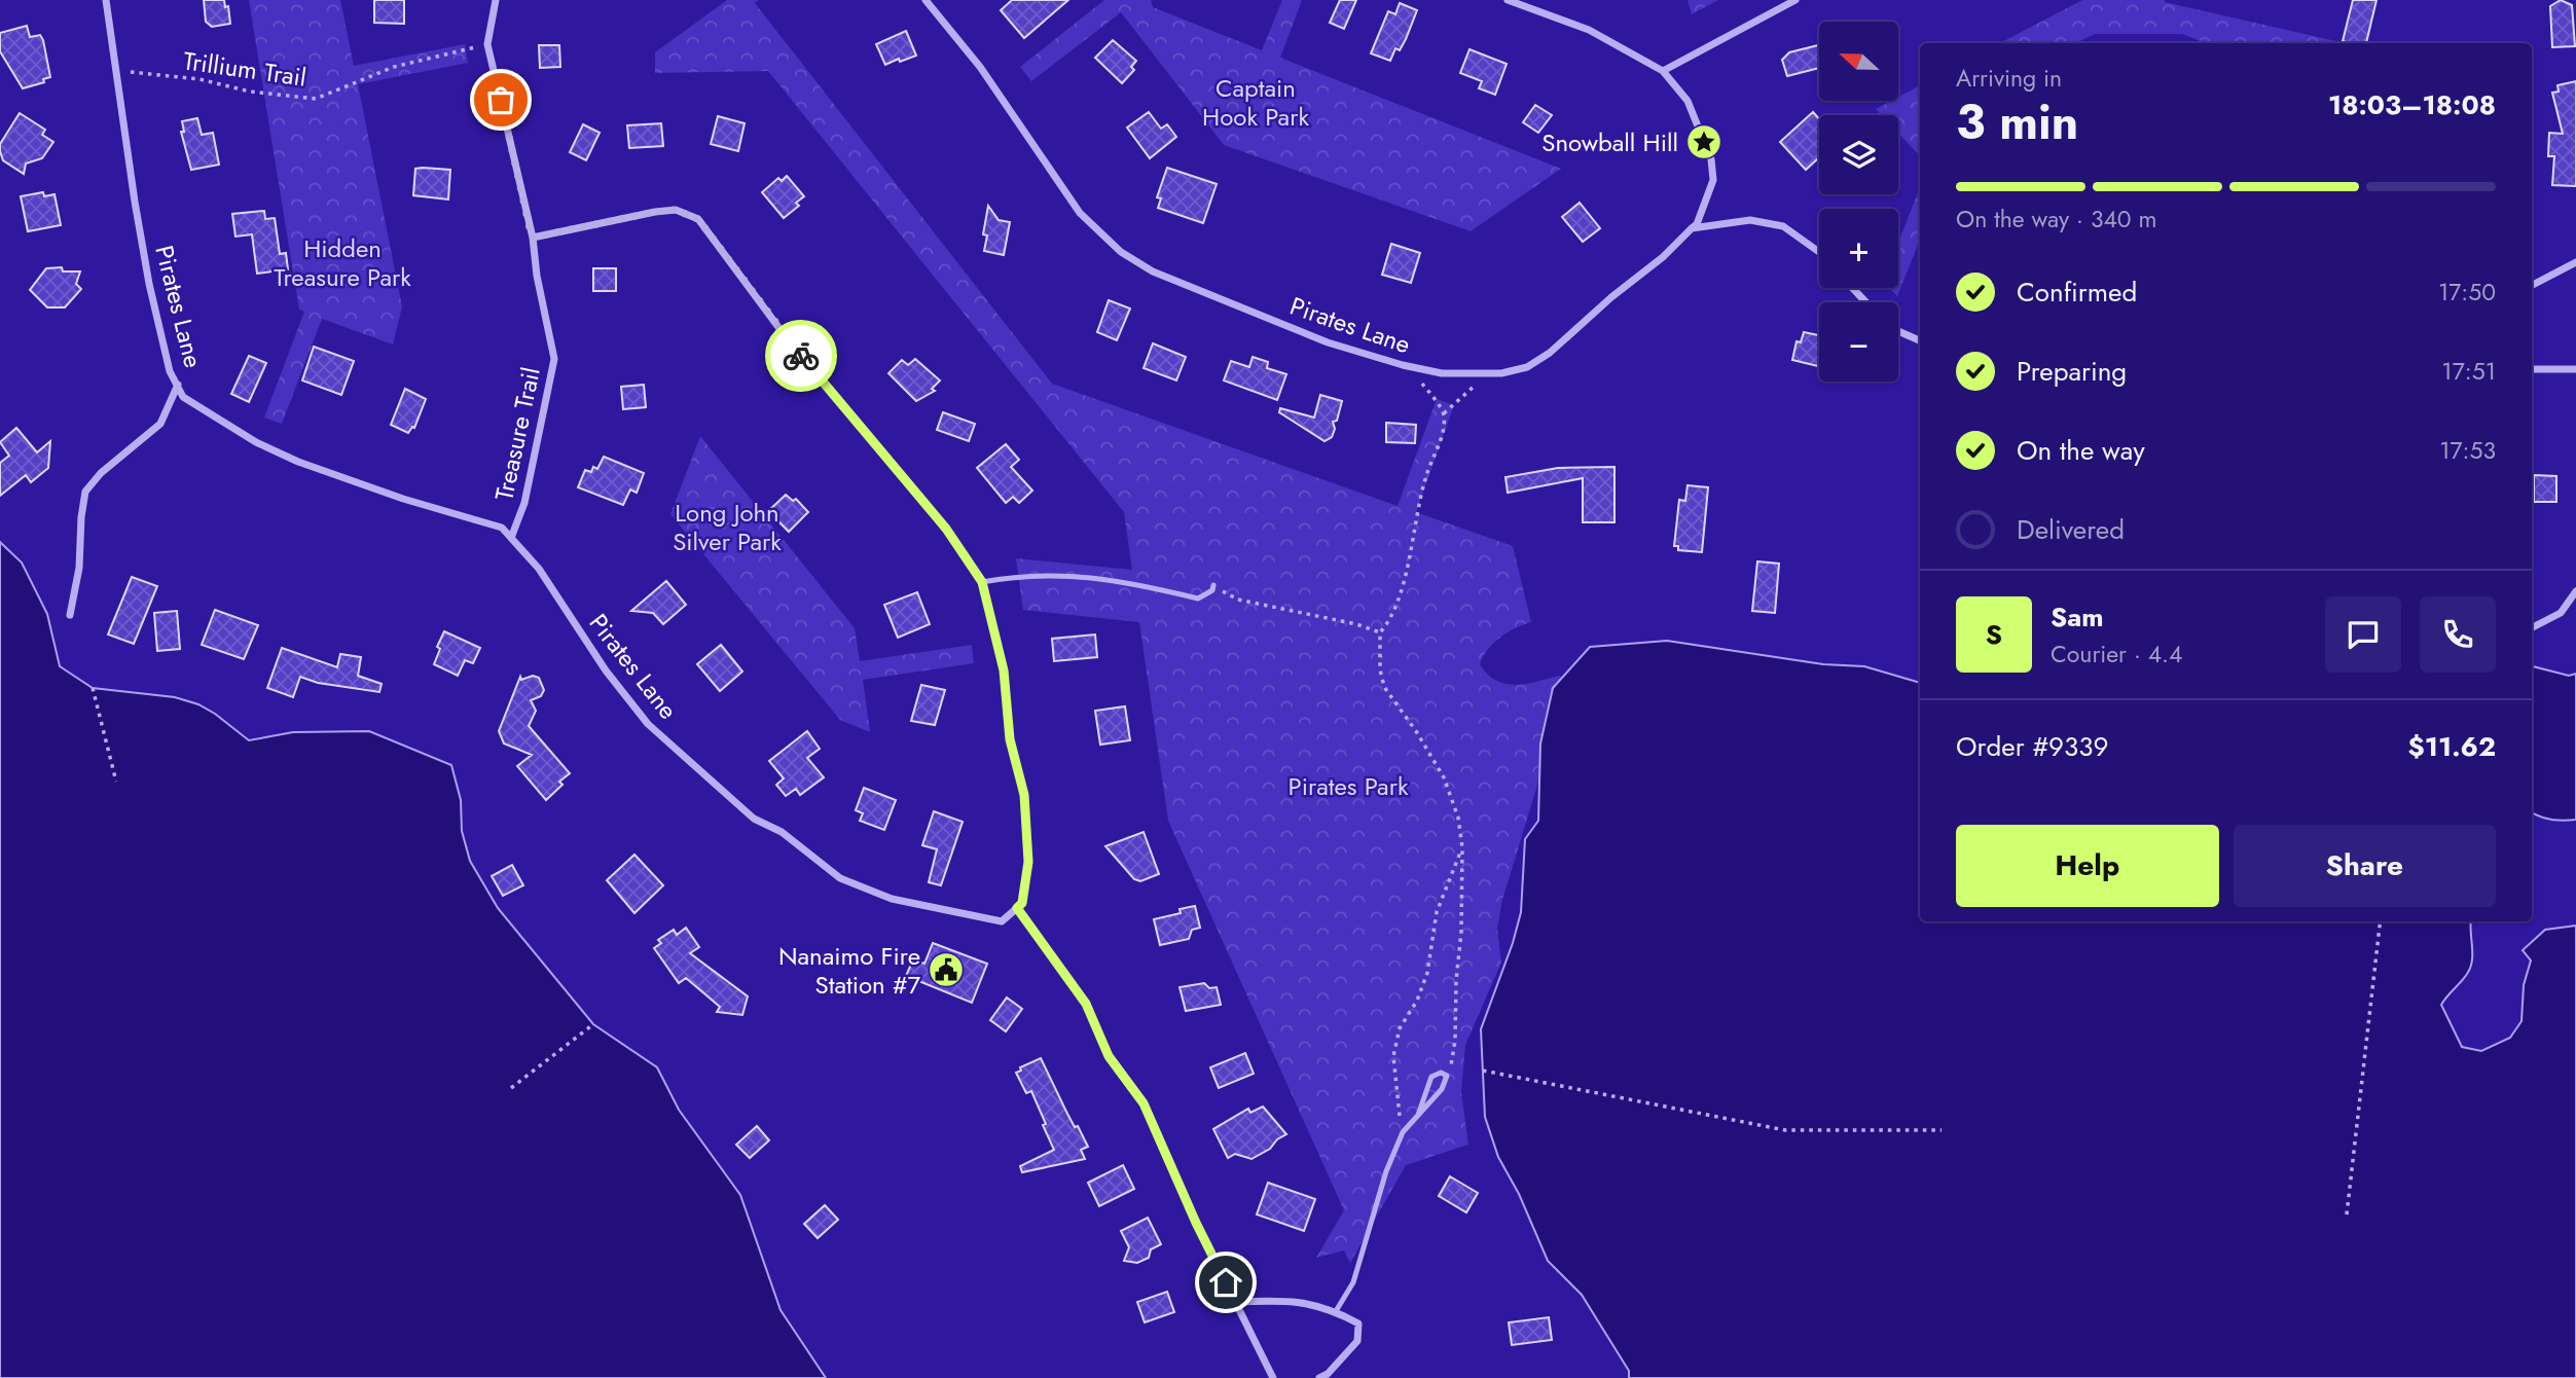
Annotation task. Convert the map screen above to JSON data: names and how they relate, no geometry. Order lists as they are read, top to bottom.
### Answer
{
  "streets": {
    "street": ["Pirates Lane", "Treasure Trail"],
    "path": ["Trillium Trail"]
  },
  "crossings": [
    ["Trillium Trail", "Pirates Lane"],
    ["Trillium Trail", "Treasure Trail"],
    ["Pirates Lane", "Treasure Trail"]
  ],
  "parks": [
    "Captain Hook Park",
    "Hidden Treasure Park",
    "Long John Silver Park",
    "Pirates Park"
  ],
  "places": {
    "place": ["Snowball Hill"],
    "public building": ["Nanaimo Fire Station #7"]
  },
  "north": "left",
  "page": {
    "map_buttons": ["+", "−"],
    "heading": ["3 min", "Arriving in", "18:03–18:08"],
    "panel": [
      "Sam",
      "Courier · 4.4",
      "Order #9339",
      "$11.62"
    ],
    "bar": "On the way · 340 m",
    "list": [
      ["Confirmed", "17:50"],
      ["Preparing", "17:51"],
      ["On the way", "17:53"],
      "Delivered"
    ],
    "round": "S",
    "buttons": ["Help", "Share"]
  }
}
